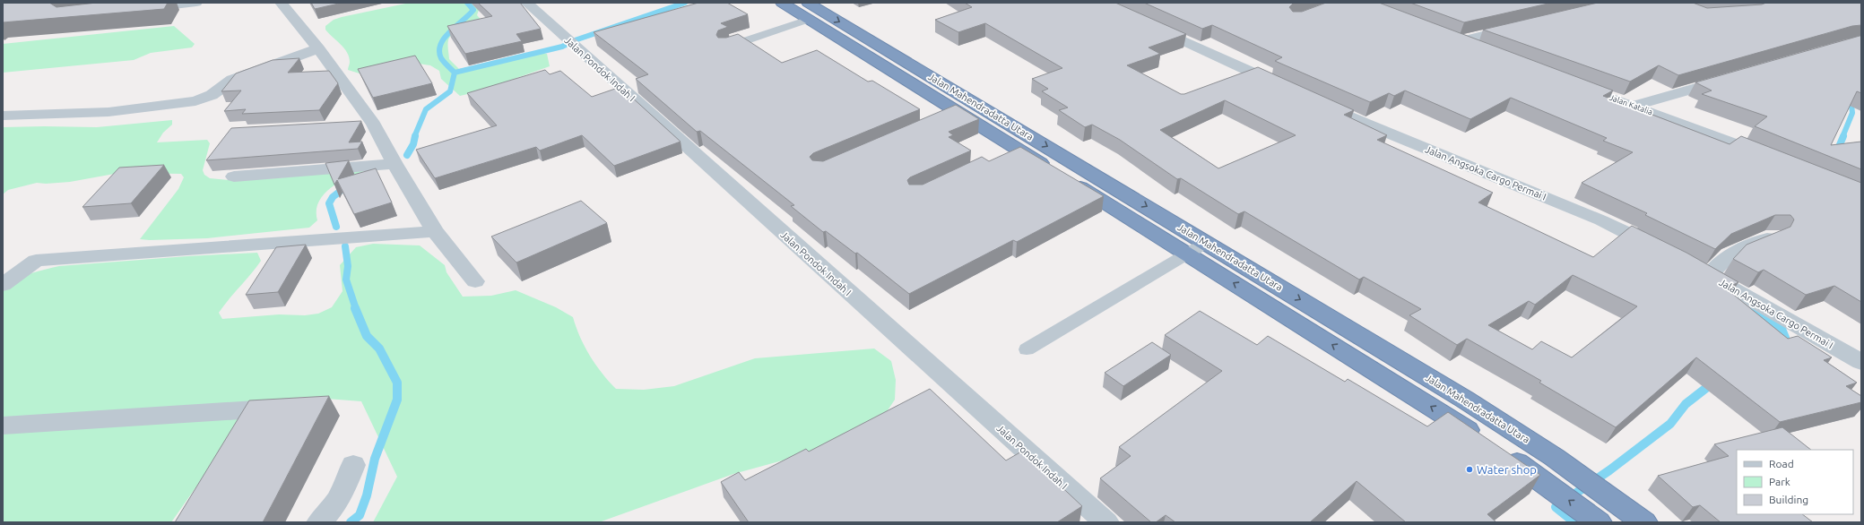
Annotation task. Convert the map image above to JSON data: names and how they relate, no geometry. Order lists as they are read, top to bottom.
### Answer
{
  "streets": {
    "highway": ["Jalan Mahendradatta Utara"],
    "street": ["Jalan Pondok Indah I", "Jalan Katalia", "Jalan Angsoka Cargo Permai I"]
  },
  "places": ["Water shop"],
  "legend": ["Road", "Park", "Building"]
}
